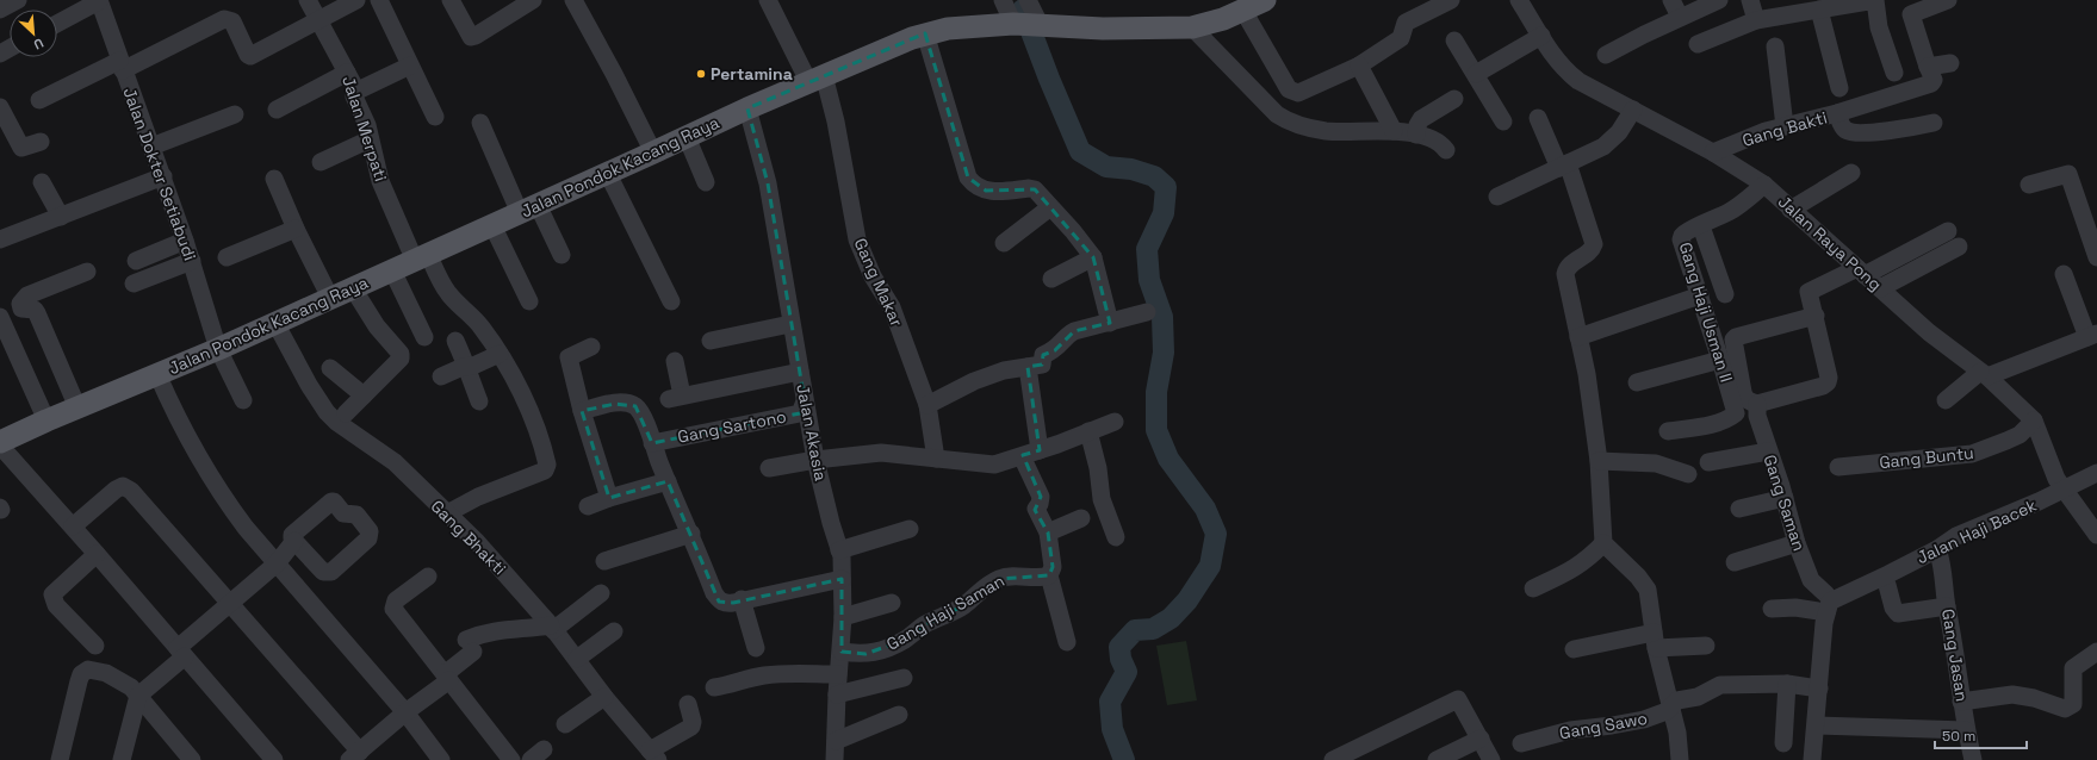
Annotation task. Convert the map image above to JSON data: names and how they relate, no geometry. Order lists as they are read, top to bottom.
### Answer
{
  "streets": {
    "main road": ["Jalan Pondok Kacang Raya"],
    "street": [
      "Jalan Merpati",
      "Gang Bakti",
      "Jalan Dokter Setiabudi",
      "Jalan Raya Pong",
      "Gang Makar",
      "Gang Haji Usman II",
      "Gang Sartono",
      "Jalan Akasia",
      "Gang Buntu",
      "Gang Saman",
      "Jalan Haji Bacek",
      "Gang Bhakti",
      "Gang Haji Saman",
      "Gang Jasan",
      "Gang Sawo"
    ]
  },
  "crossings": [
    ["Jalan Merpati", "Jalan Pondok Kacang Raya"],
    ["Jalan Merpati", "Gang Bhakti"],
    ["Gang Bakti", "Jalan Raya Pong"],
    ["Jalan Pondok Kacang Raya", "Jalan Dokter Setiabudi"],
    ["Jalan Pondok Kacang Raya", "Gang Makar"],
    ["Jalan Pondok Kacang Raya", "Jalan Akasia"],
    ["Jalan Pondok Kacang Raya", "Gang Bhakti"],
    ["Jalan Raya Pong", "Gang Haji Usman II"],
    ["Jalan Raya Pong", "Gang Buntu"],
    ["Jalan Raya Pong", "Jalan Haji Bacek"],
    ["Gang Sartono", "Jalan Akasia"],
    ["Jalan Akasia", "Gang Haji Saman"],
    ["Gang Saman", "Jalan Haji Bacek"],
    ["Jalan Haji Bacek", "Gang Jasan"]
  ],
  "places": ["Pertamina"],
  "scale_bar": "50 m",
  "north": "bottom right"
}
